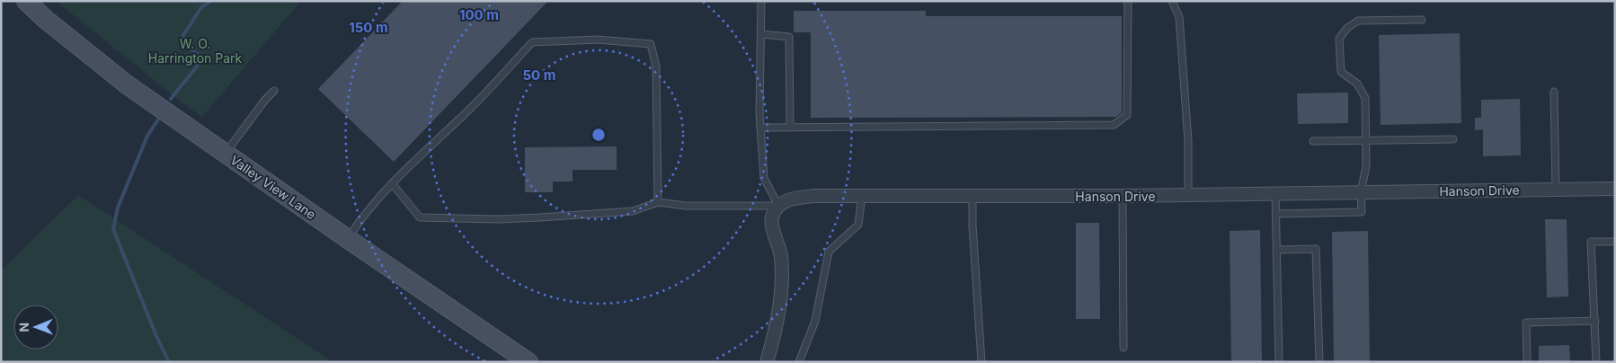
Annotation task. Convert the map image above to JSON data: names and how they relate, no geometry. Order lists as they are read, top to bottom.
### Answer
{
  "streets": {
    "main road": ["Valley View Lane"],
    "street": ["Hanson Drive"]
  },
  "parks": ["W. O. Harrington Park"],
  "north": "left",
  "rings": ["100 m", "150 m", "50 m"]
}
